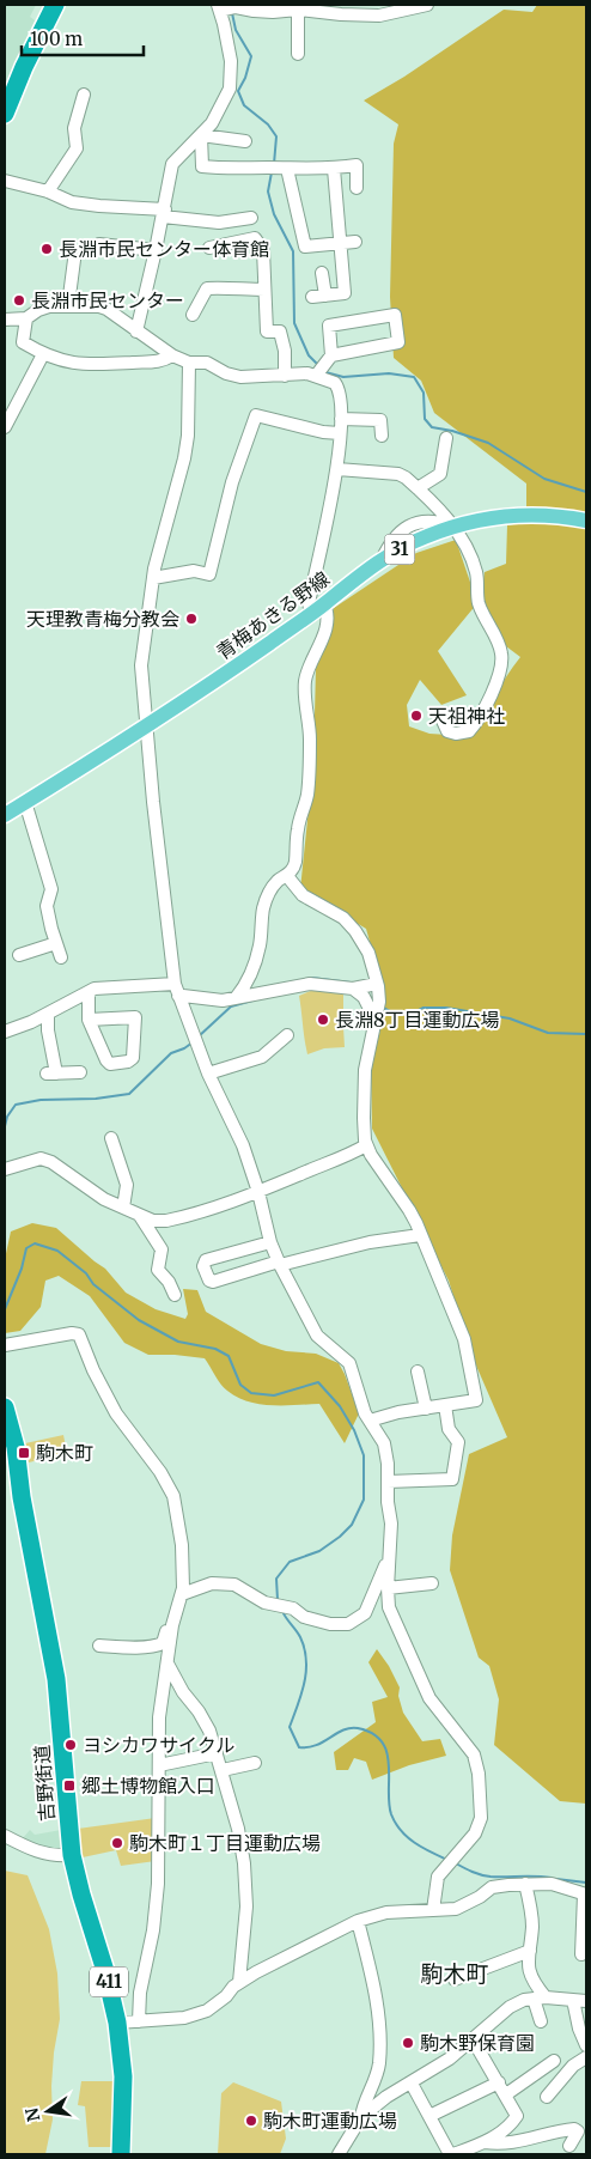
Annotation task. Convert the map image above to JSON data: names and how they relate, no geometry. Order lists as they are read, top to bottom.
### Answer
{
  "streets": {
    "highway": ["吉野街道", "411"],
    "main road": ["31", "青梅あきる野線"]
  },
  "districts": ["駒木町"],
  "places": {
    "other": [
      "長淵市民センター体育館",
      "長淵市民センター",
      "天理教青梅分教会",
      "天祖神社",
      "長淵8丁目運動広場",
      "ヨシカワサイクル",
      "駒木町１丁目運動広場",
      "駒木野保育園",
      "駒木町運動広場"
    ],
    "transit": ["駒木町", "郷土博物館入口"]
  },
  "scale_bar": "100 m",
  "north": "left"
}
